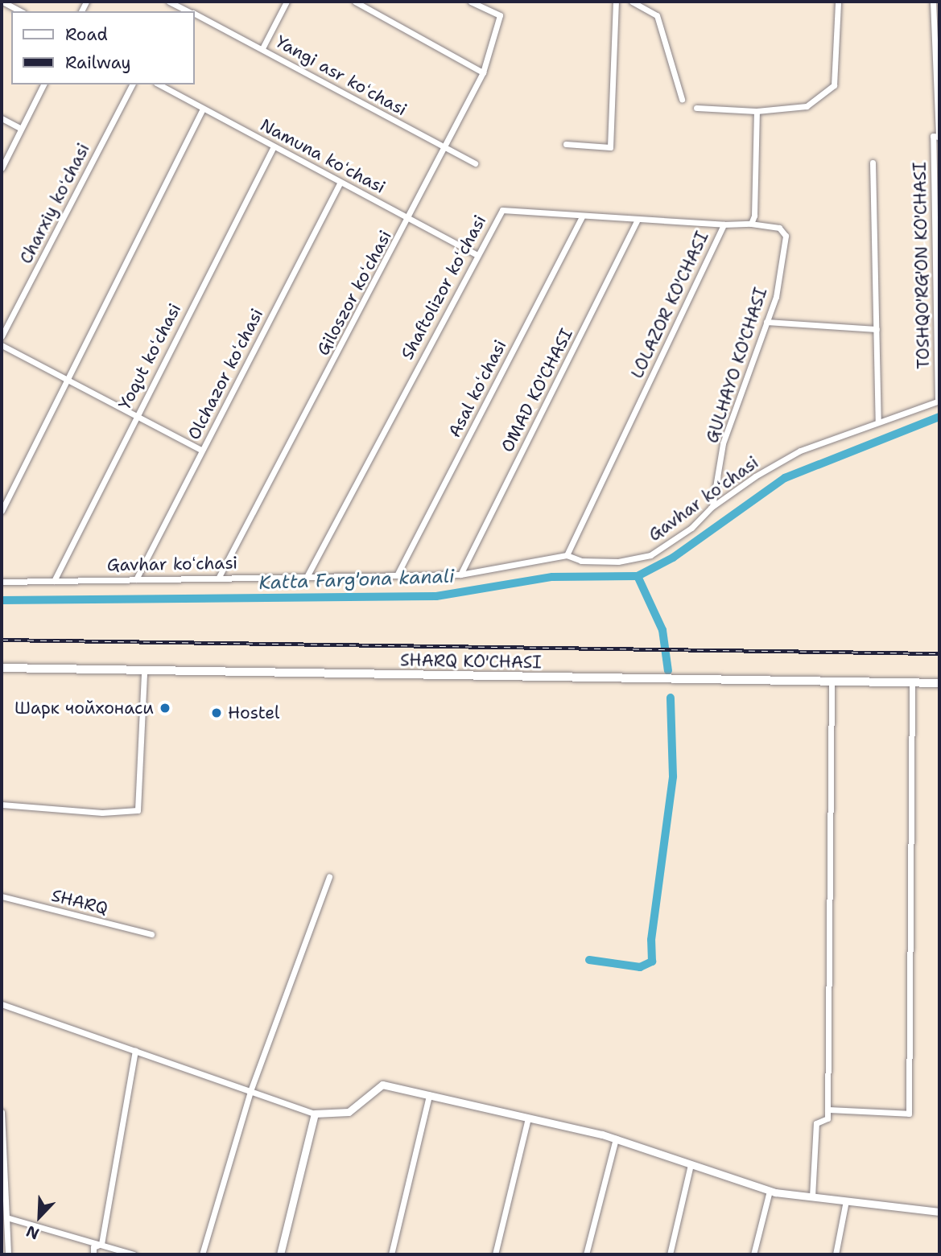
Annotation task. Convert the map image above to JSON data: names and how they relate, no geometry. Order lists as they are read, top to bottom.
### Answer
{
  "streets": {
    "main road": ["SHARQ KO'CHASI"],
    "street": [
      "Yangi asr koʻchasi",
      "Namuna koʻchasi",
      "Charxiy koʻchasi",
      "TOSHQO'RG'ON KO'CHASI",
      "Shaftolizor koʻchasi",
      "Giloszor koʻchasi",
      "LOLAZOR KO'CHASI",
      "Yoqut koʻchasi",
      "GULHAYO KO'CHASI",
      "Olchazor koʻchasi",
      "Asal koʻchasi",
      "OMAD KO'CHASI",
      "Gavhar koʻchasi",
      "SHARQ"
    ]
  },
  "crossings": [
    ["Yangi asr koʻchasi", "Giloszor koʻchasi"],
    ["Namuna koʻchasi", "Shaftolizor koʻchasi"],
    ["Namuna koʻchasi", "Giloszor koʻchasi"],
    ["Namuna koʻchasi", "Yoqut koʻchasi"],
    ["Namuna koʻchasi", "Olchazor koʻchasi"],
    ["TOSHQO'RG'ON KO'CHASI", "Gavhar koʻchasi"],
    ["Shaftolizor koʻchasi", "LOLAZOR KO'CHASI"],
    ["Shaftolizor koʻchasi", "Asal koʻchasi"],
    ["Shaftolizor koʻchasi", "OMAD KO'CHASI"],
    ["Shaftolizor koʻchasi", "Gavhar koʻchasi"],
    ["Giloszor koʻchasi", "Gavhar koʻchasi"],
    ["LOLAZOR KO'CHASI", "GULHAYO KO'CHASI"],
    ["LOLAZOR KO'CHASI", "Gavhar koʻchasi"],
    ["Yoqut koʻchasi", "Gavhar koʻchasi"],
    ["GULHAYO KO'CHASI", "Gavhar koʻchasi"],
    ["Olchazor koʻchasi", "Gavhar koʻchasi"],
    ["Asal koʻchasi", "Gavhar koʻchasi"],
    ["OMAD KO'CHASI", "Gavhar koʻchasi"]
  ],
  "water": ["Katta Farg'ona kanali"],
  "places": ["Шарк чойхонаси", "Hostel"],
  "legend": ["Road", "Railway"],
  "north": "bottom left"
}
